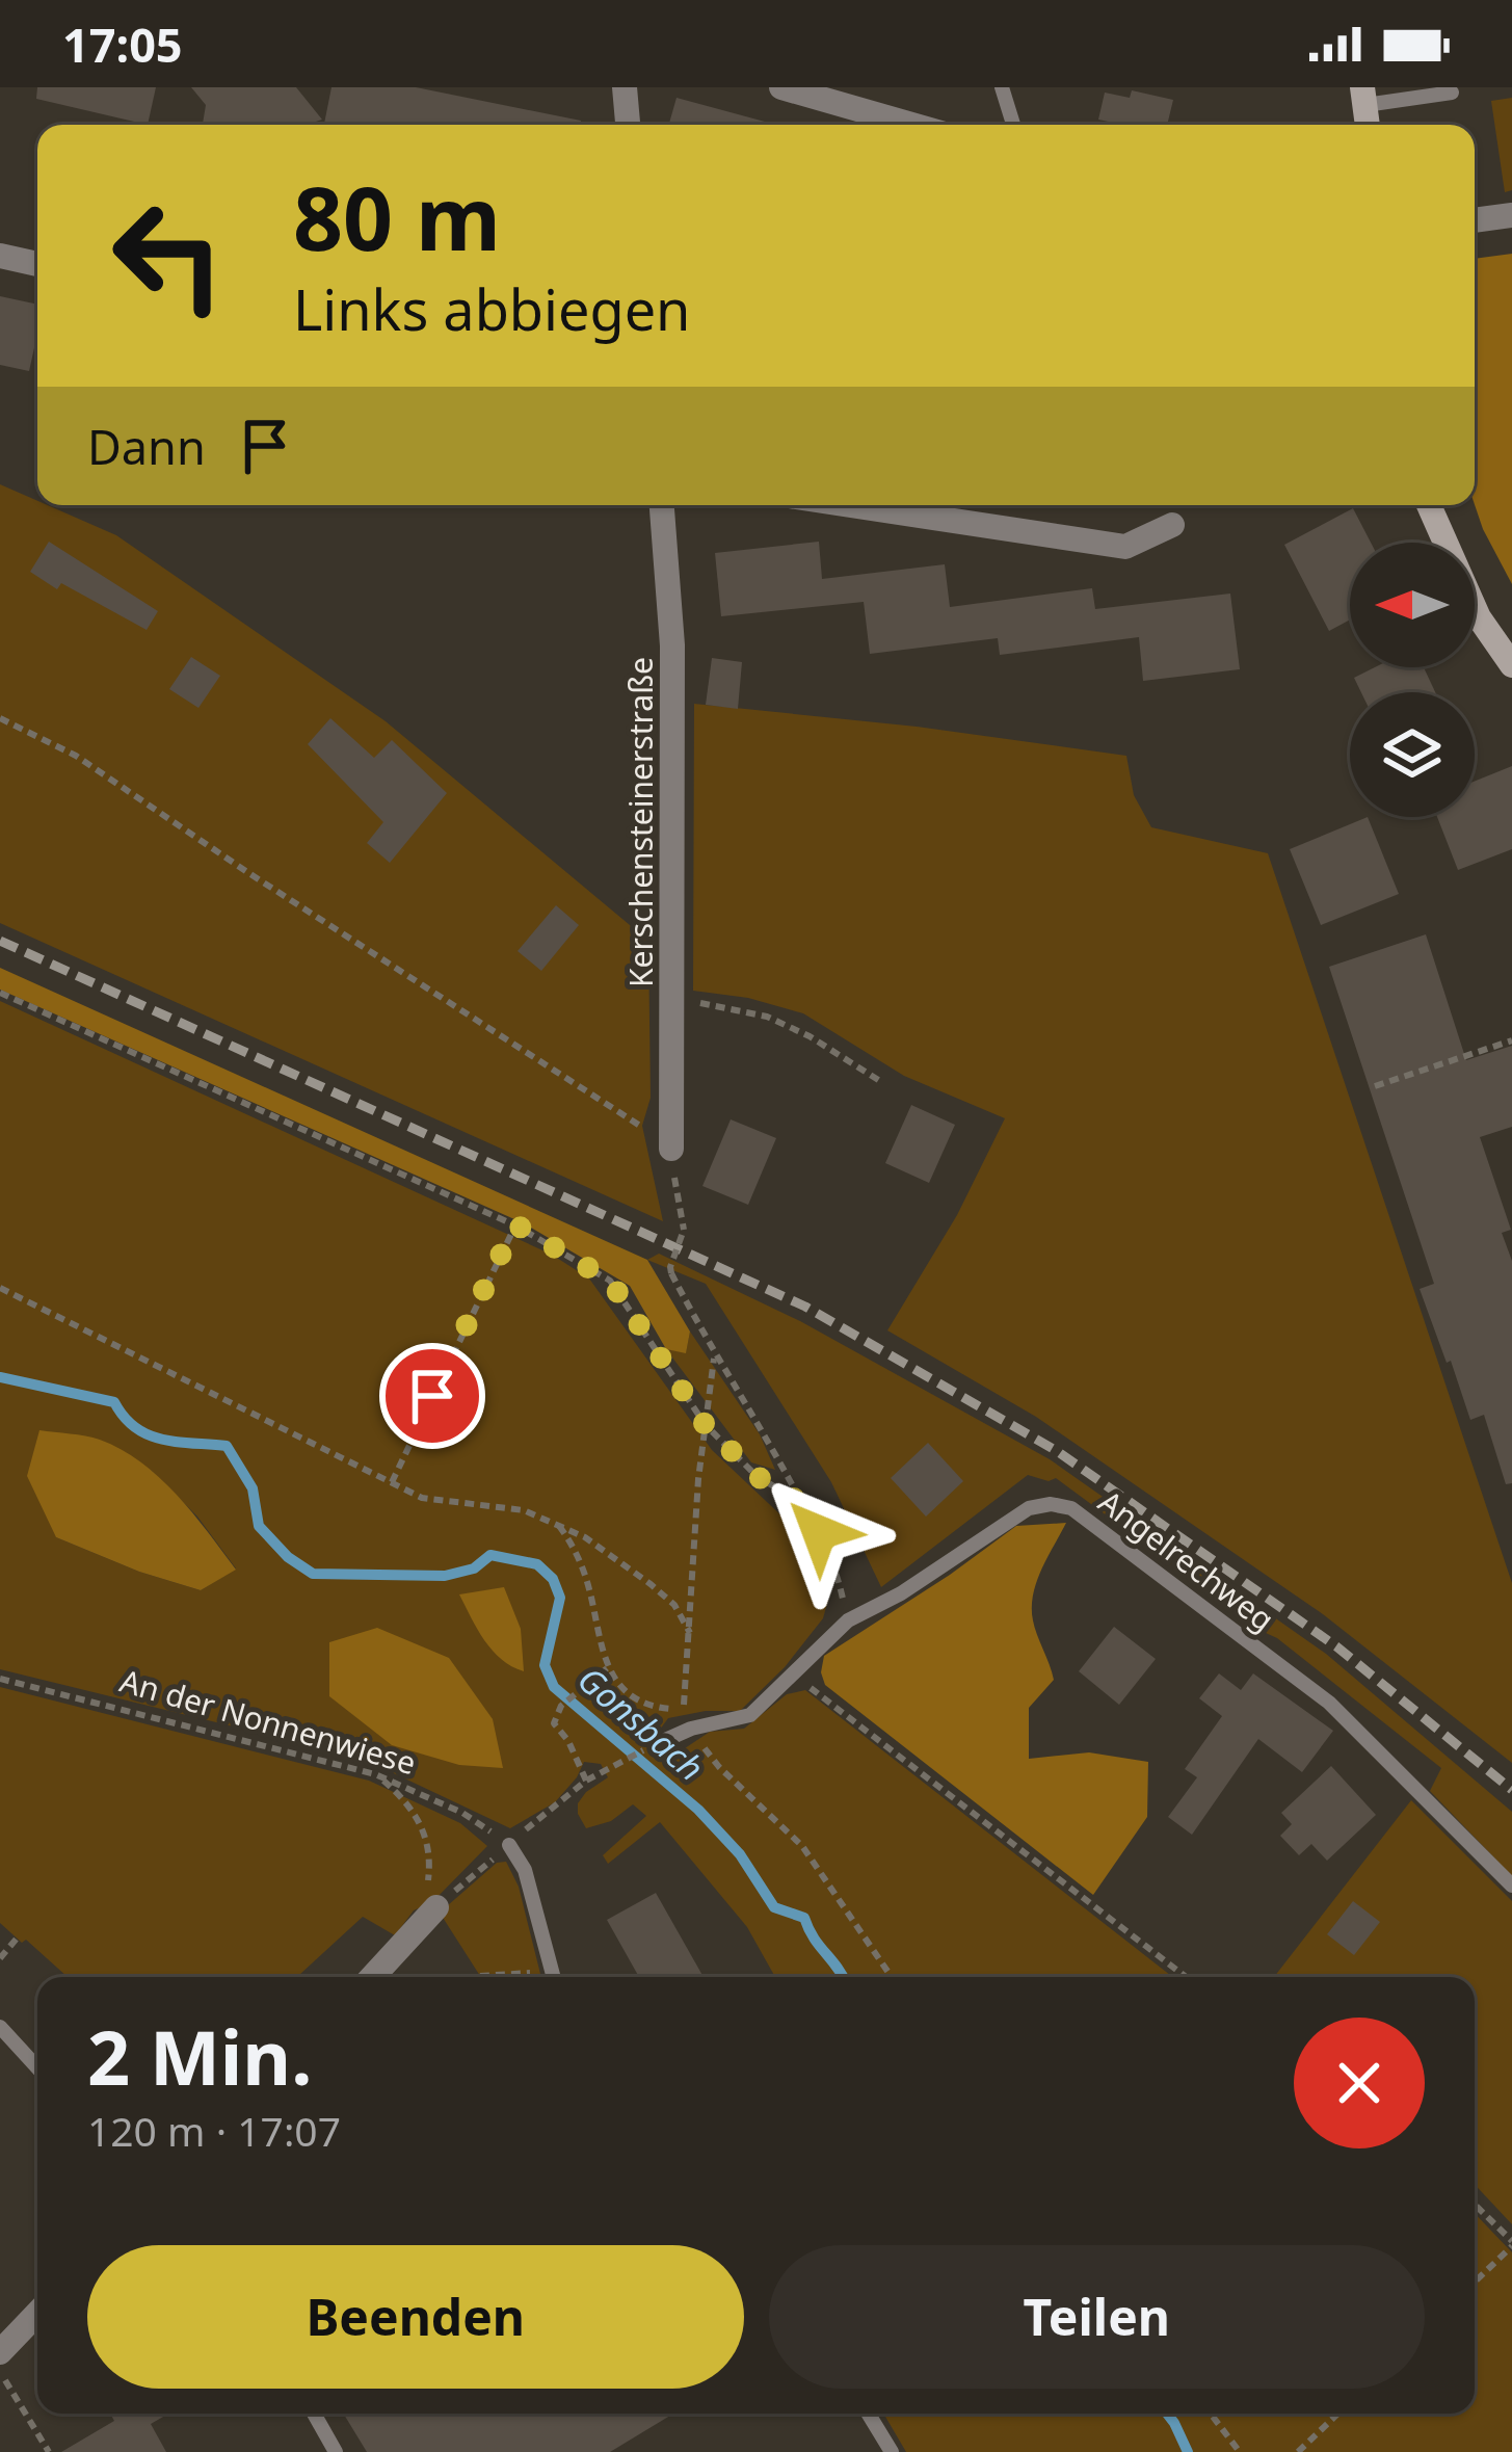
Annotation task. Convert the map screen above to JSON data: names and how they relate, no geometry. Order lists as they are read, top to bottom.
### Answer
{
  "streets": {
    "street": ["Kerschensteinerstraße"],
    "lane": ["Angelrechweg"],
    "path": ["An der Nonnenwiese"]
  },
  "water": ["Gonsbach"],
  "north": "left",
  "page": {
    "status": "17:05",
    "turn": ["80 m", "Links abbiegen"],
    "then": "Dann",
    "heading": ["2 Min.", "120 m · 17:07"],
    "buttons": ["Beenden", "Teilen"]
  }
}
